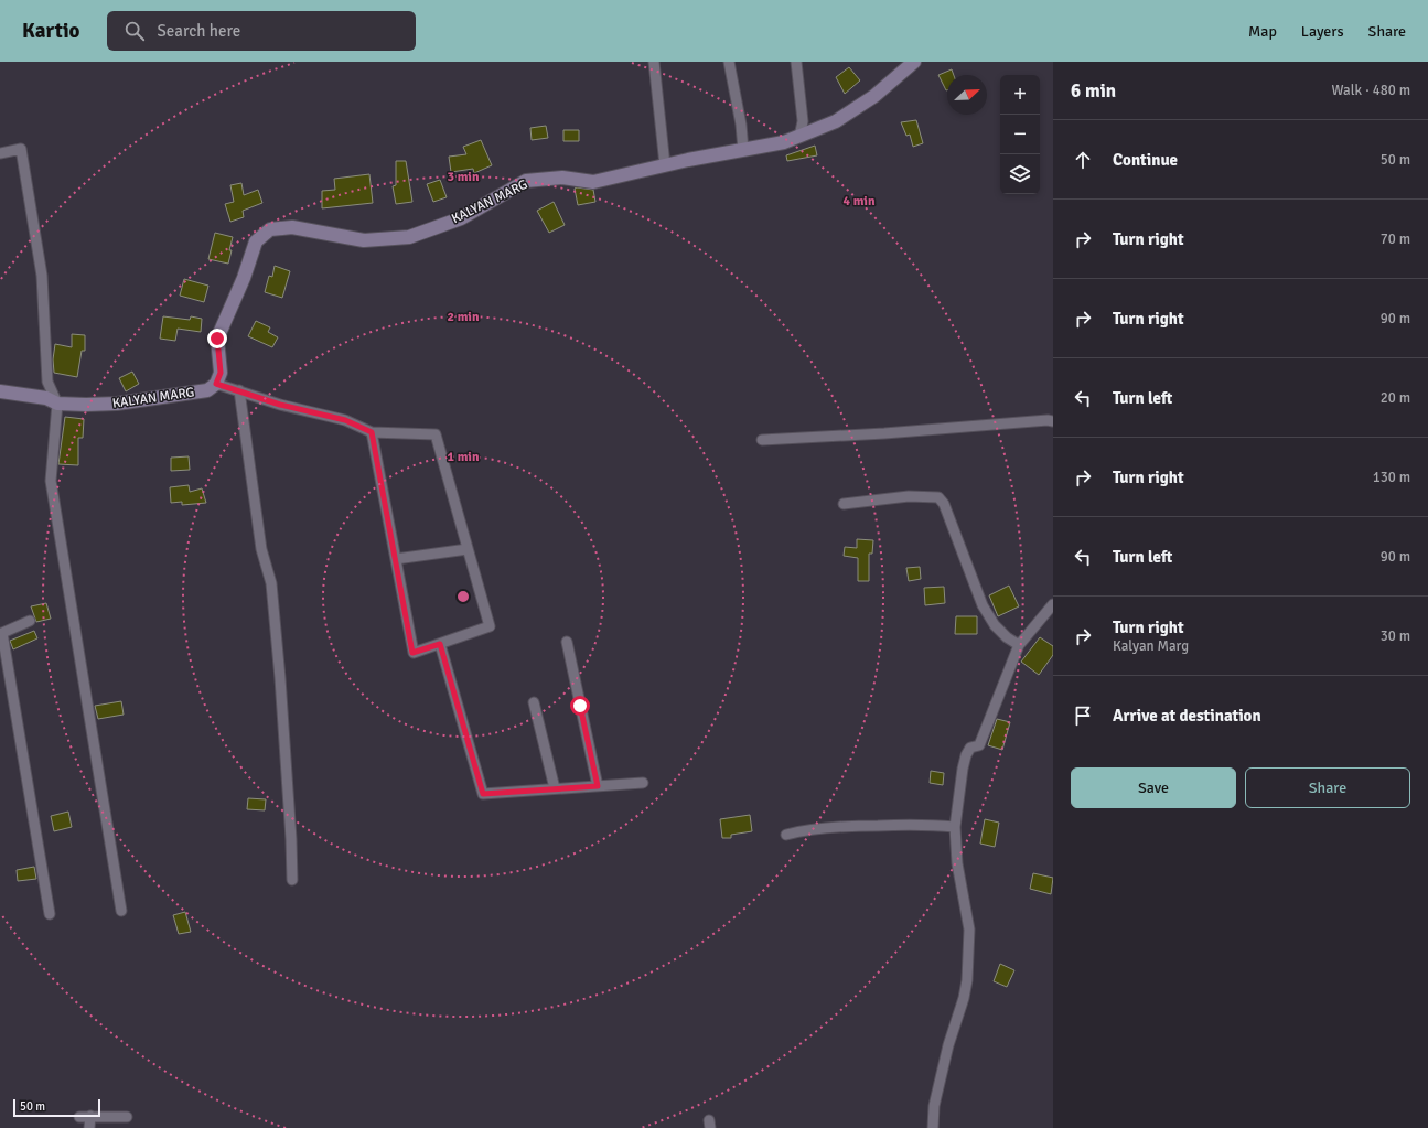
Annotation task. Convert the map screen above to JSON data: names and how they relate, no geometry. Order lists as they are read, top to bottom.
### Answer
{
  "streets": {
    "street": ["KALYAN MARG"]
  },
  "scale_bar": "50 m",
  "north": "top right",
  "page": {
    "header": "Kartio",
    "search": "Search here",
    "nav": ["Map", "Layers", "Share"],
    "heading": ["6 min", "Walk · 480 m"],
    "map_buttons": ["+", "−"],
    "list": [
      ["Continue", "50 m"],
      ["Turn right", "70 m"],
      ["Turn right", "90 m"],
      ["Turn left", "20 m"],
      ["Turn right", "130 m"],
      ["Turn left", "90 m"],
      ["Turn right", "Kalyan Marg", "30 m"],
      "Arrive at destination"
    ],
    "buttons": ["Save", "Share"],
    "scale": "50 m"
  },
  "rings": [
    "3 min",
    "4 min",
    "2 min",
    "1 min"
  ]
}
